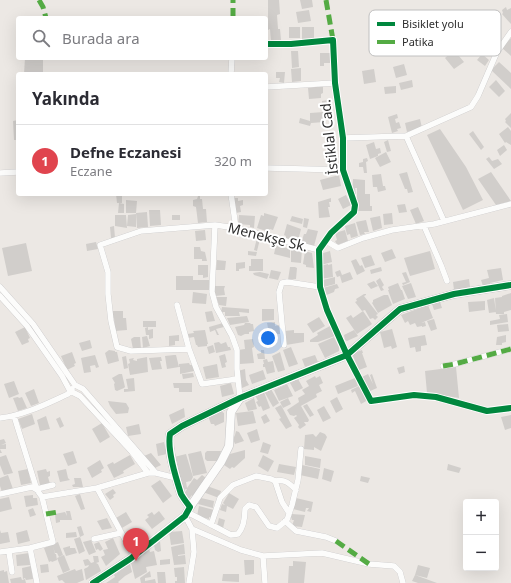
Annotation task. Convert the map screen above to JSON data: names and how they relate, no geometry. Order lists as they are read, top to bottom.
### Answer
{
  "streets": {
    "street": ["İstiklal Cad.", "Menekşe Sk."]
  },
  "crossings": [
    ["İstiklal Cad.", "Menekşe Sk."]
  ],
  "legend": ["Bisiklet yolu", "Patika"],
  "page": {
    "search": "Burada ara",
    "heading": "Yakında",
    "list": [
      {
        "mark": "1",
        "name": "Defne Eczanesi",
        "note": "Eczane",
        "value": "320 m"
      }
    ],
    "map_buttons": ["+", "−"],
    "pins": "1"
  }
}
